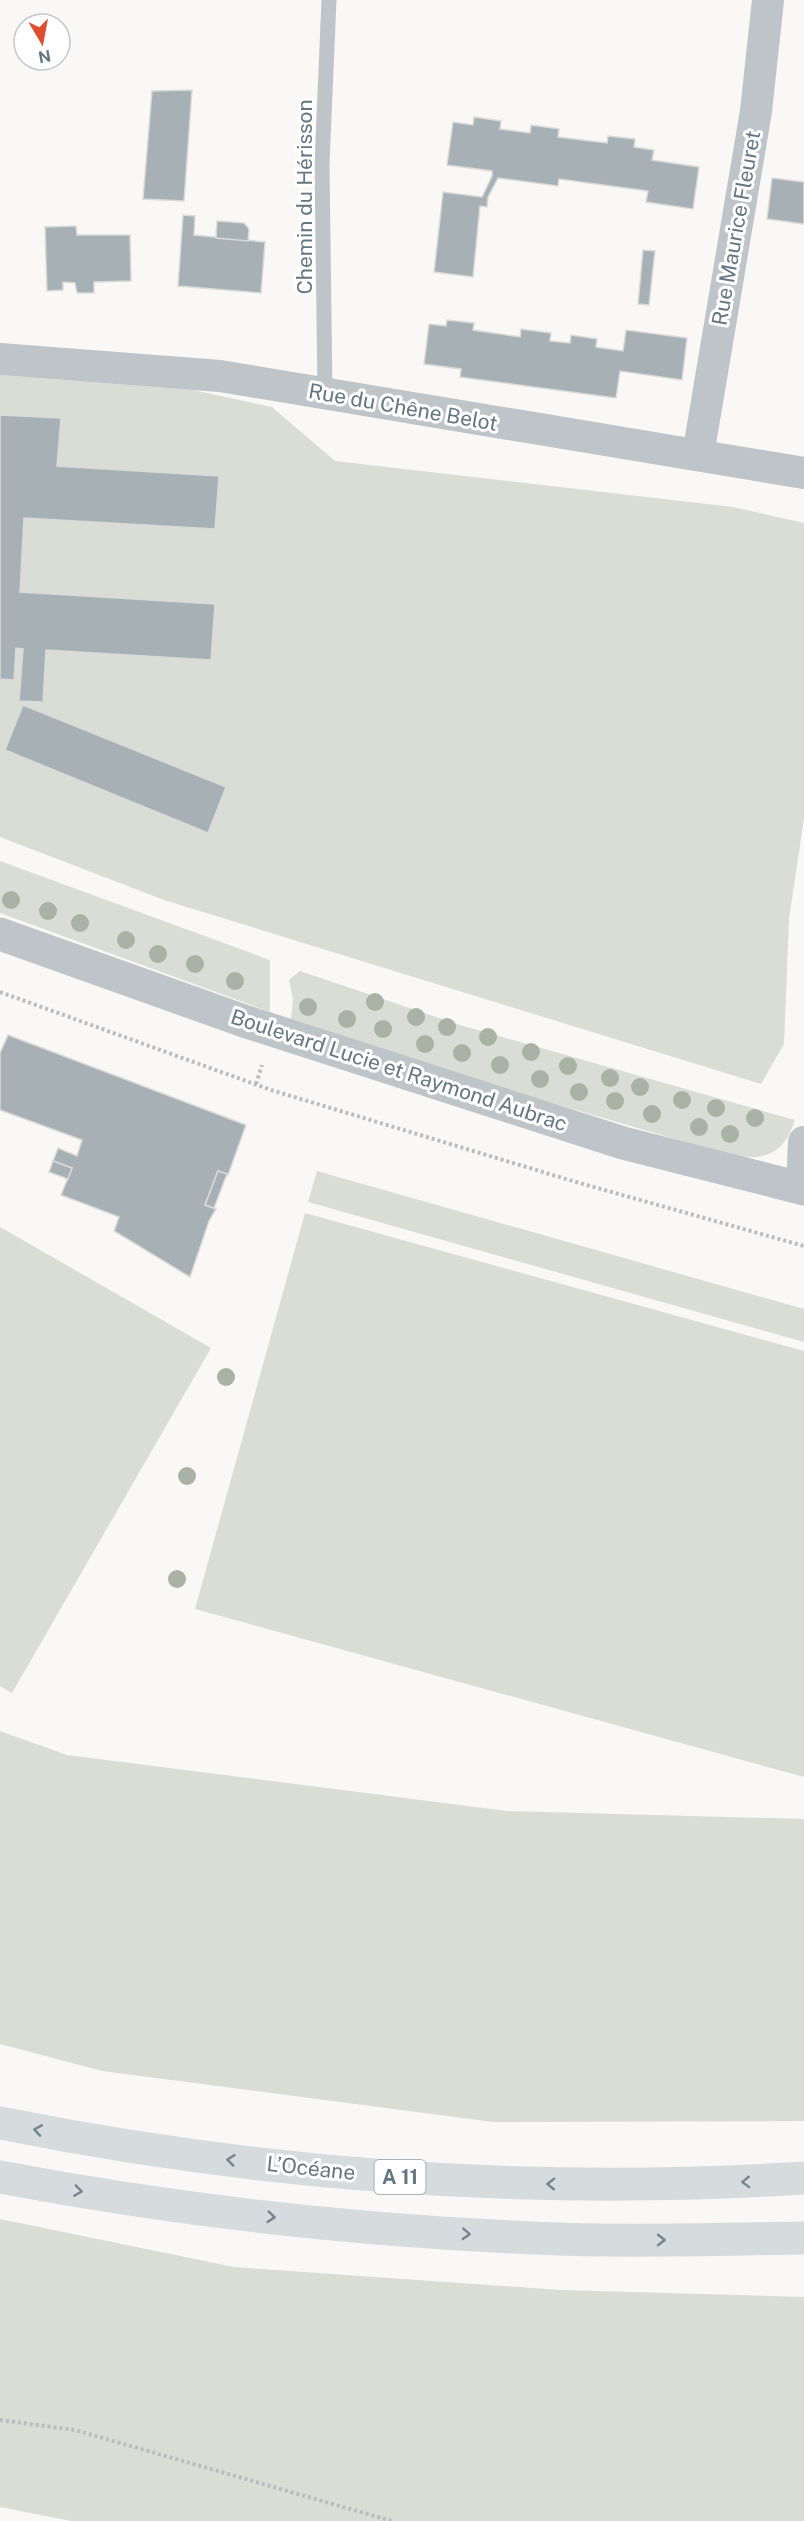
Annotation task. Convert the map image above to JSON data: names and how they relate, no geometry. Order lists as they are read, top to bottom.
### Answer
{
  "streets": {
    "highway": ["L’Océane", "A 11"],
    "street": ["Rue Maurice Fleuret", "Rue du Chêne Belot", "Boulevard Lucie et Raymond Aubrac"],
    "lane": ["Chemin du Hérisson"]
  },
  "crossings": [
    ["Chemin du Hérisson", "Rue du Chêne Belot"],
    ["Rue Maurice Fleuret", "Rue du Chêne Belot"]
  ],
  "north": "bottom"
}
